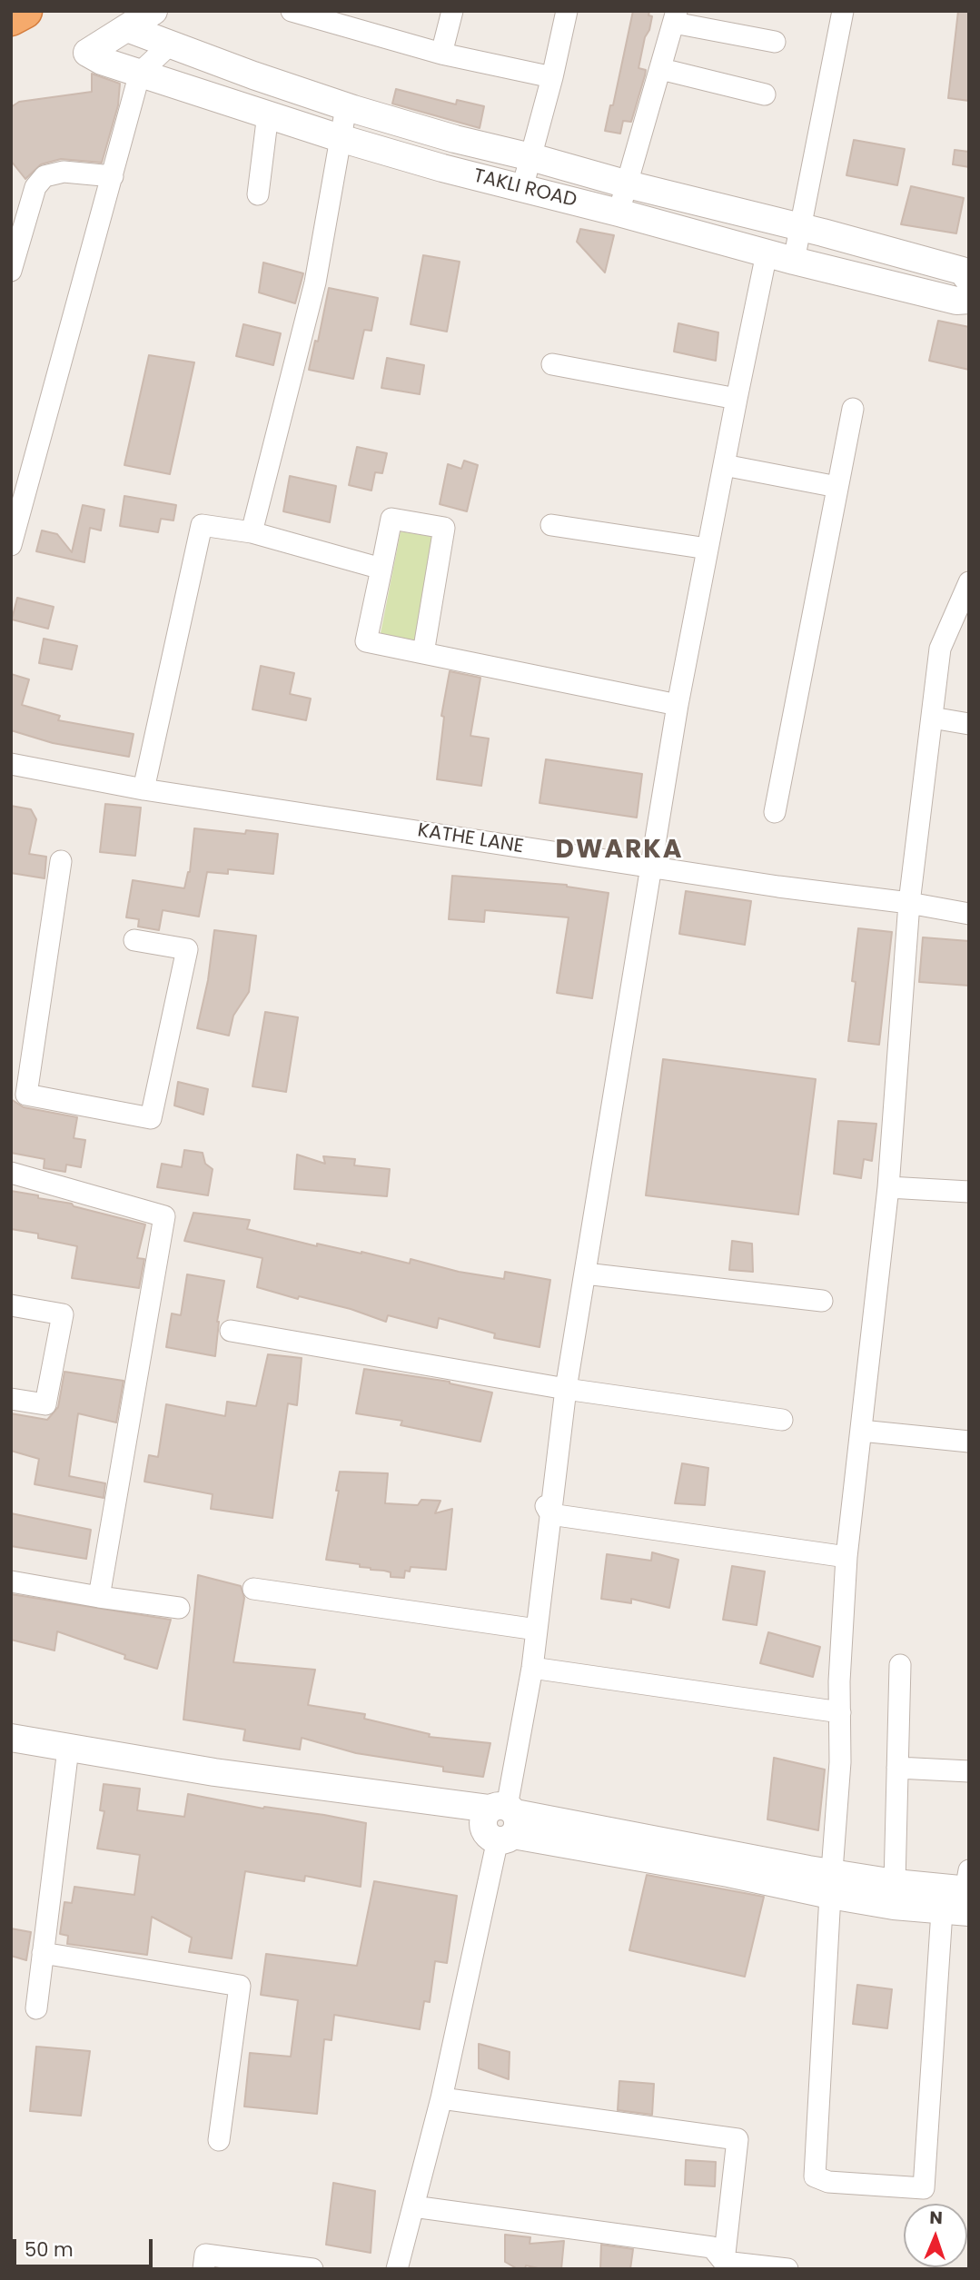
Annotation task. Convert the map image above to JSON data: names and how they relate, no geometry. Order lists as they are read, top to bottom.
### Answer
{
  "streets": {
    "street": ["TAKLI ROAD", "KATHE LANE"]
  },
  "districts": ["DWARKA"],
  "scale_bar": "50 m",
  "north": "top"
}
